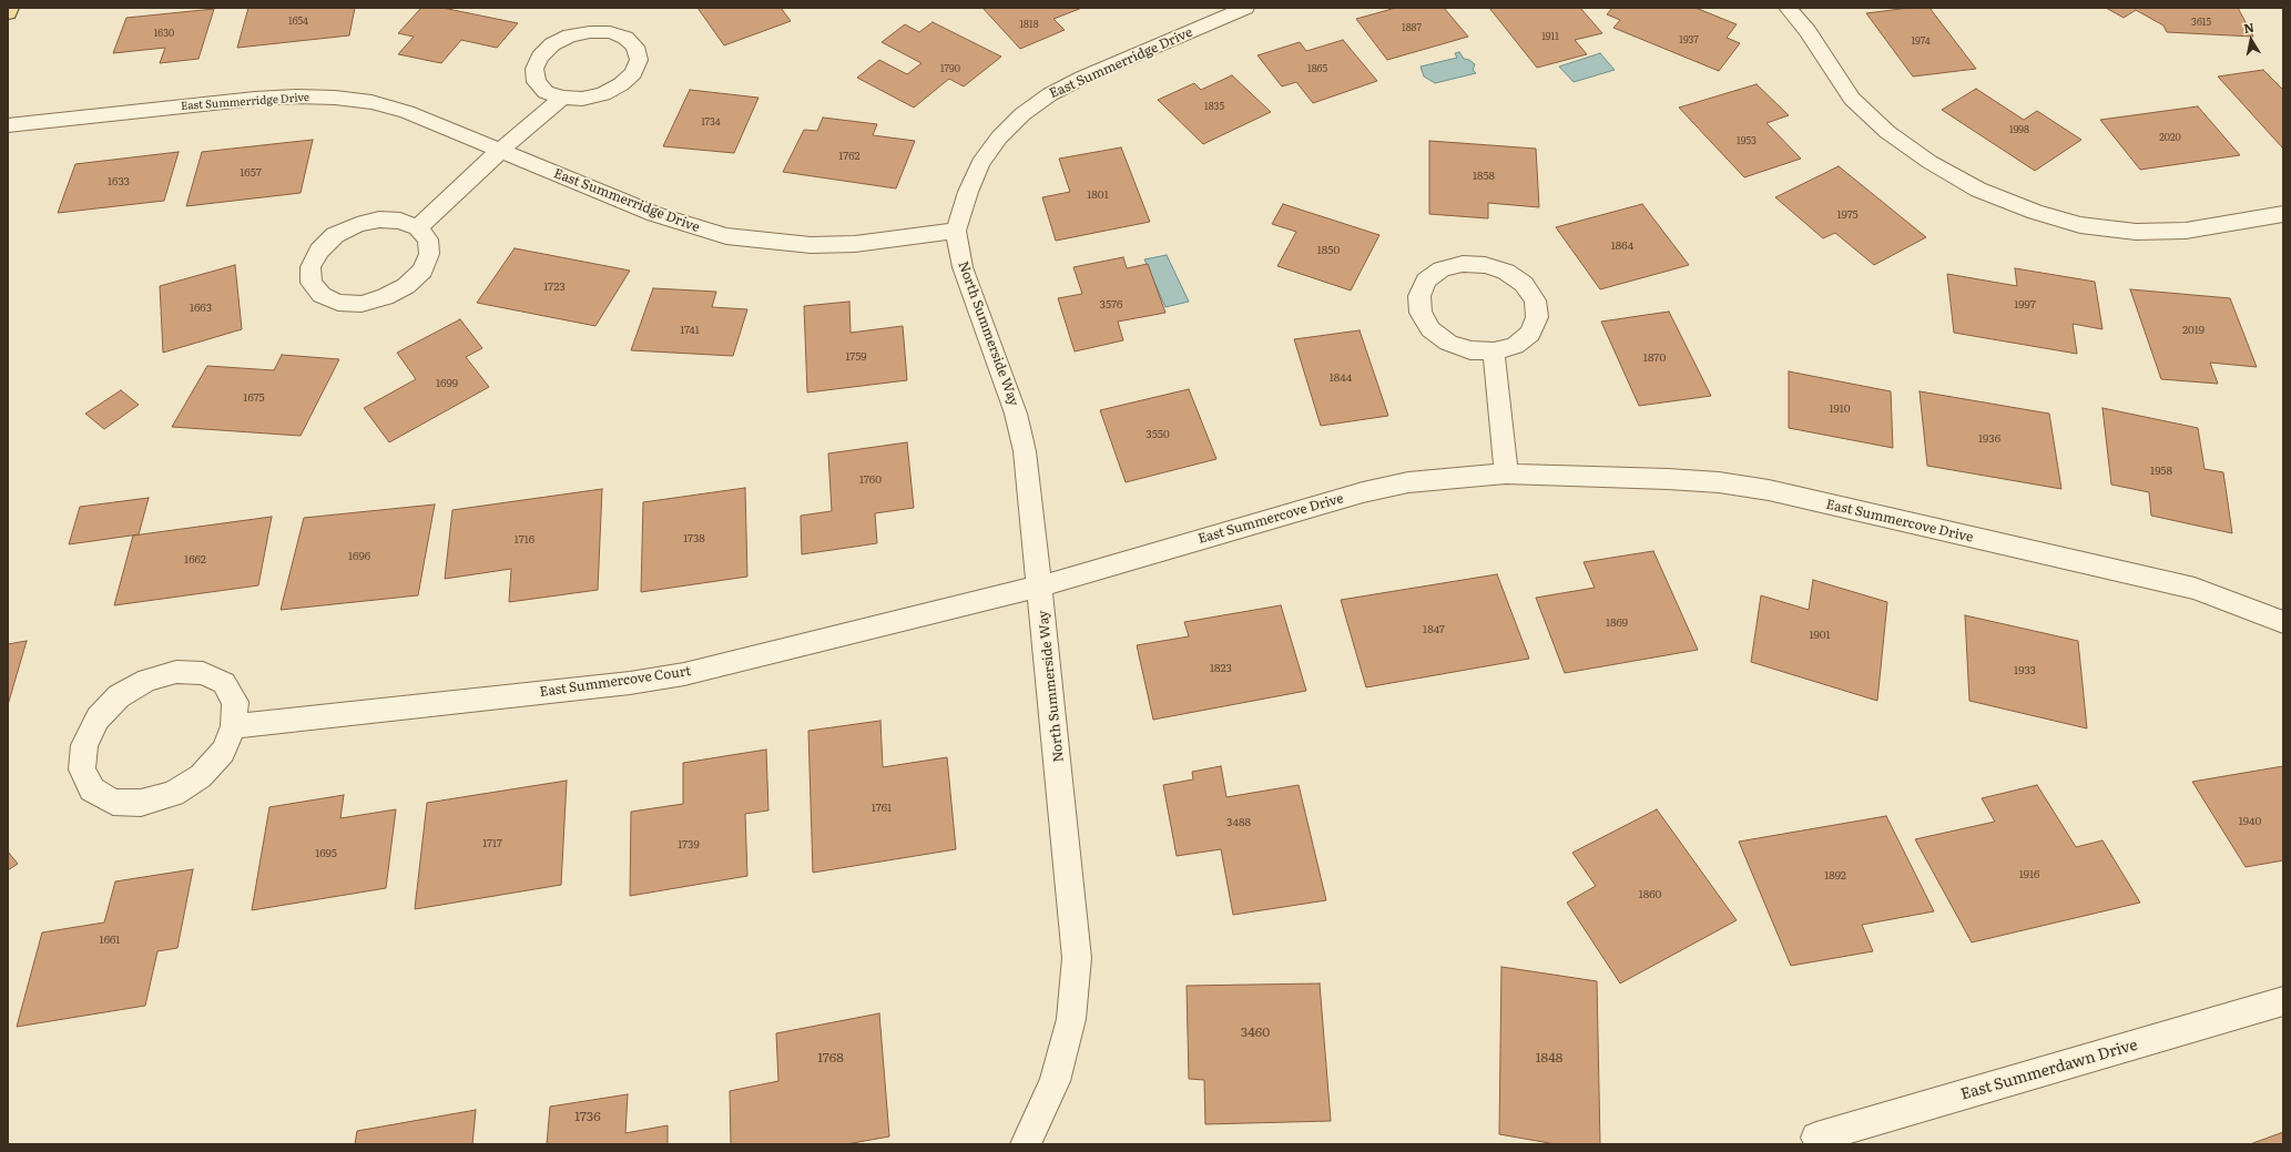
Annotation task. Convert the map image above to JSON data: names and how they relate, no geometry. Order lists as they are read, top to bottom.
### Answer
{
  "streets": {
    "street": [
      "East Summerridge Drive",
      "North Summerside Way",
      "East Summercove Drive",
      "East Summercove Court",
      "East Summerdawn Drive"
    ]
  },
  "crossings": [
    ["East Summerridge Drive", "North Summerside Way"],
    ["North Summerside Way", "East Summercove Drive"],
    ["North Summerside Way", "East Summercove Court"],
    ["East Summercove Drive", "East Summercove Court"]
  ],
  "house_numbers": [
    "1654",
    "3615",
    "1818",
    "1887",
    "1630",
    "1911",
    "1937",
    "1974",
    "1790",
    "1865",
    "1835",
    "1734",
    "1998",
    "2020",
    "1953",
    "1762",
    "1657",
    "1858",
    "1633",
    "1801",
    "1975",
    "1864",
    "1850",
    "1723",
    "3576",
    "1997",
    "1663",
    "1741",
    "2019",
    "1759",
    "1870",
    "1844",
    "1699",
    "1675",
    "1910",
    "3550",
    "1936",
    "1958",
    "1760",
    "1738",
    "1716",
    "1696",
    "1662",
    "1869",
    "1847",
    "1901",
    "1823",
    "1933",
    "1761",
    "1940",
    "3488",
    "1717",
    "1739",
    "1695",
    "1916",
    "1892",
    "1860",
    "1661",
    "3460",
    "1768",
    "1848",
    "1736"
  ],
  "north": "top"
}
